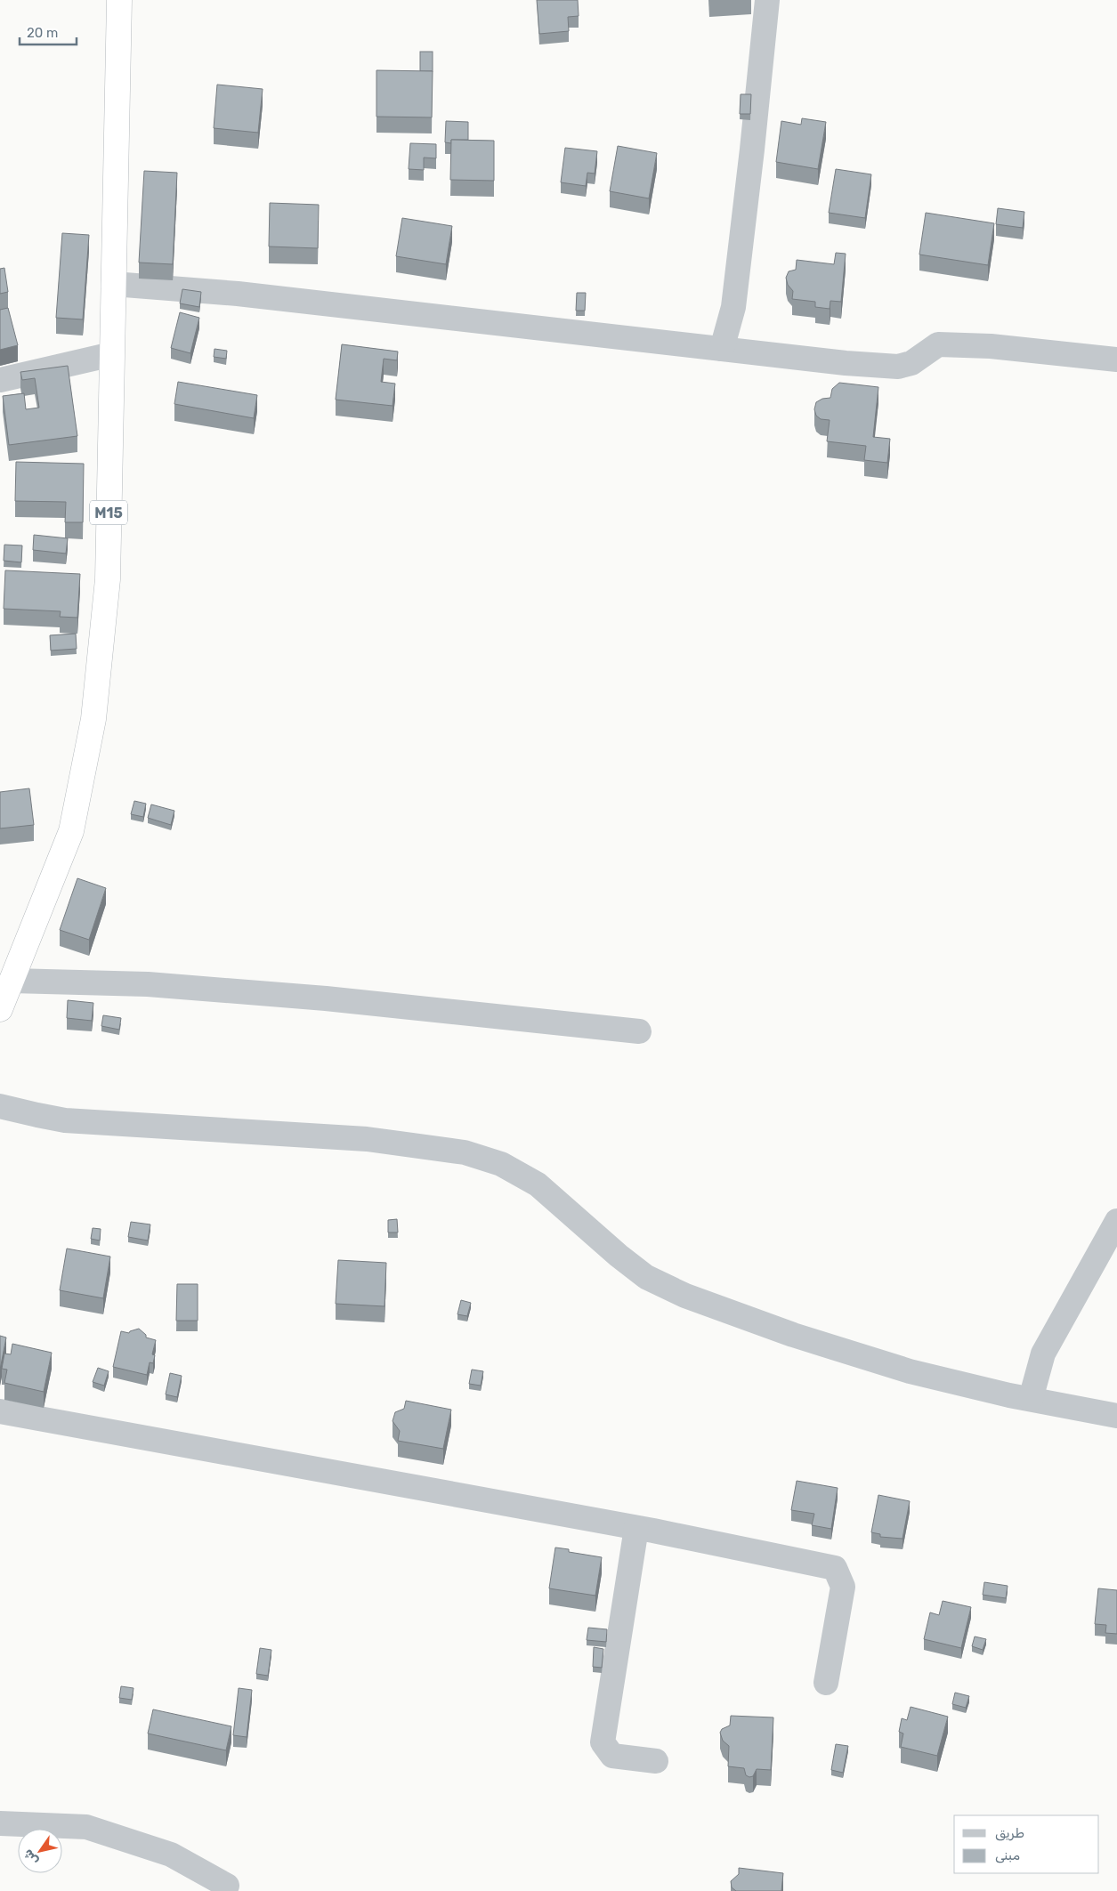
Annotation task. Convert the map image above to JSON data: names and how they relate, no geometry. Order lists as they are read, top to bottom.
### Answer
{
  "streets": {
    "highway": ["M15"]
  },
  "legend": ["طريق", "مبنى"],
  "scale_bar": "20 m",
  "north": "bottom left"
}
